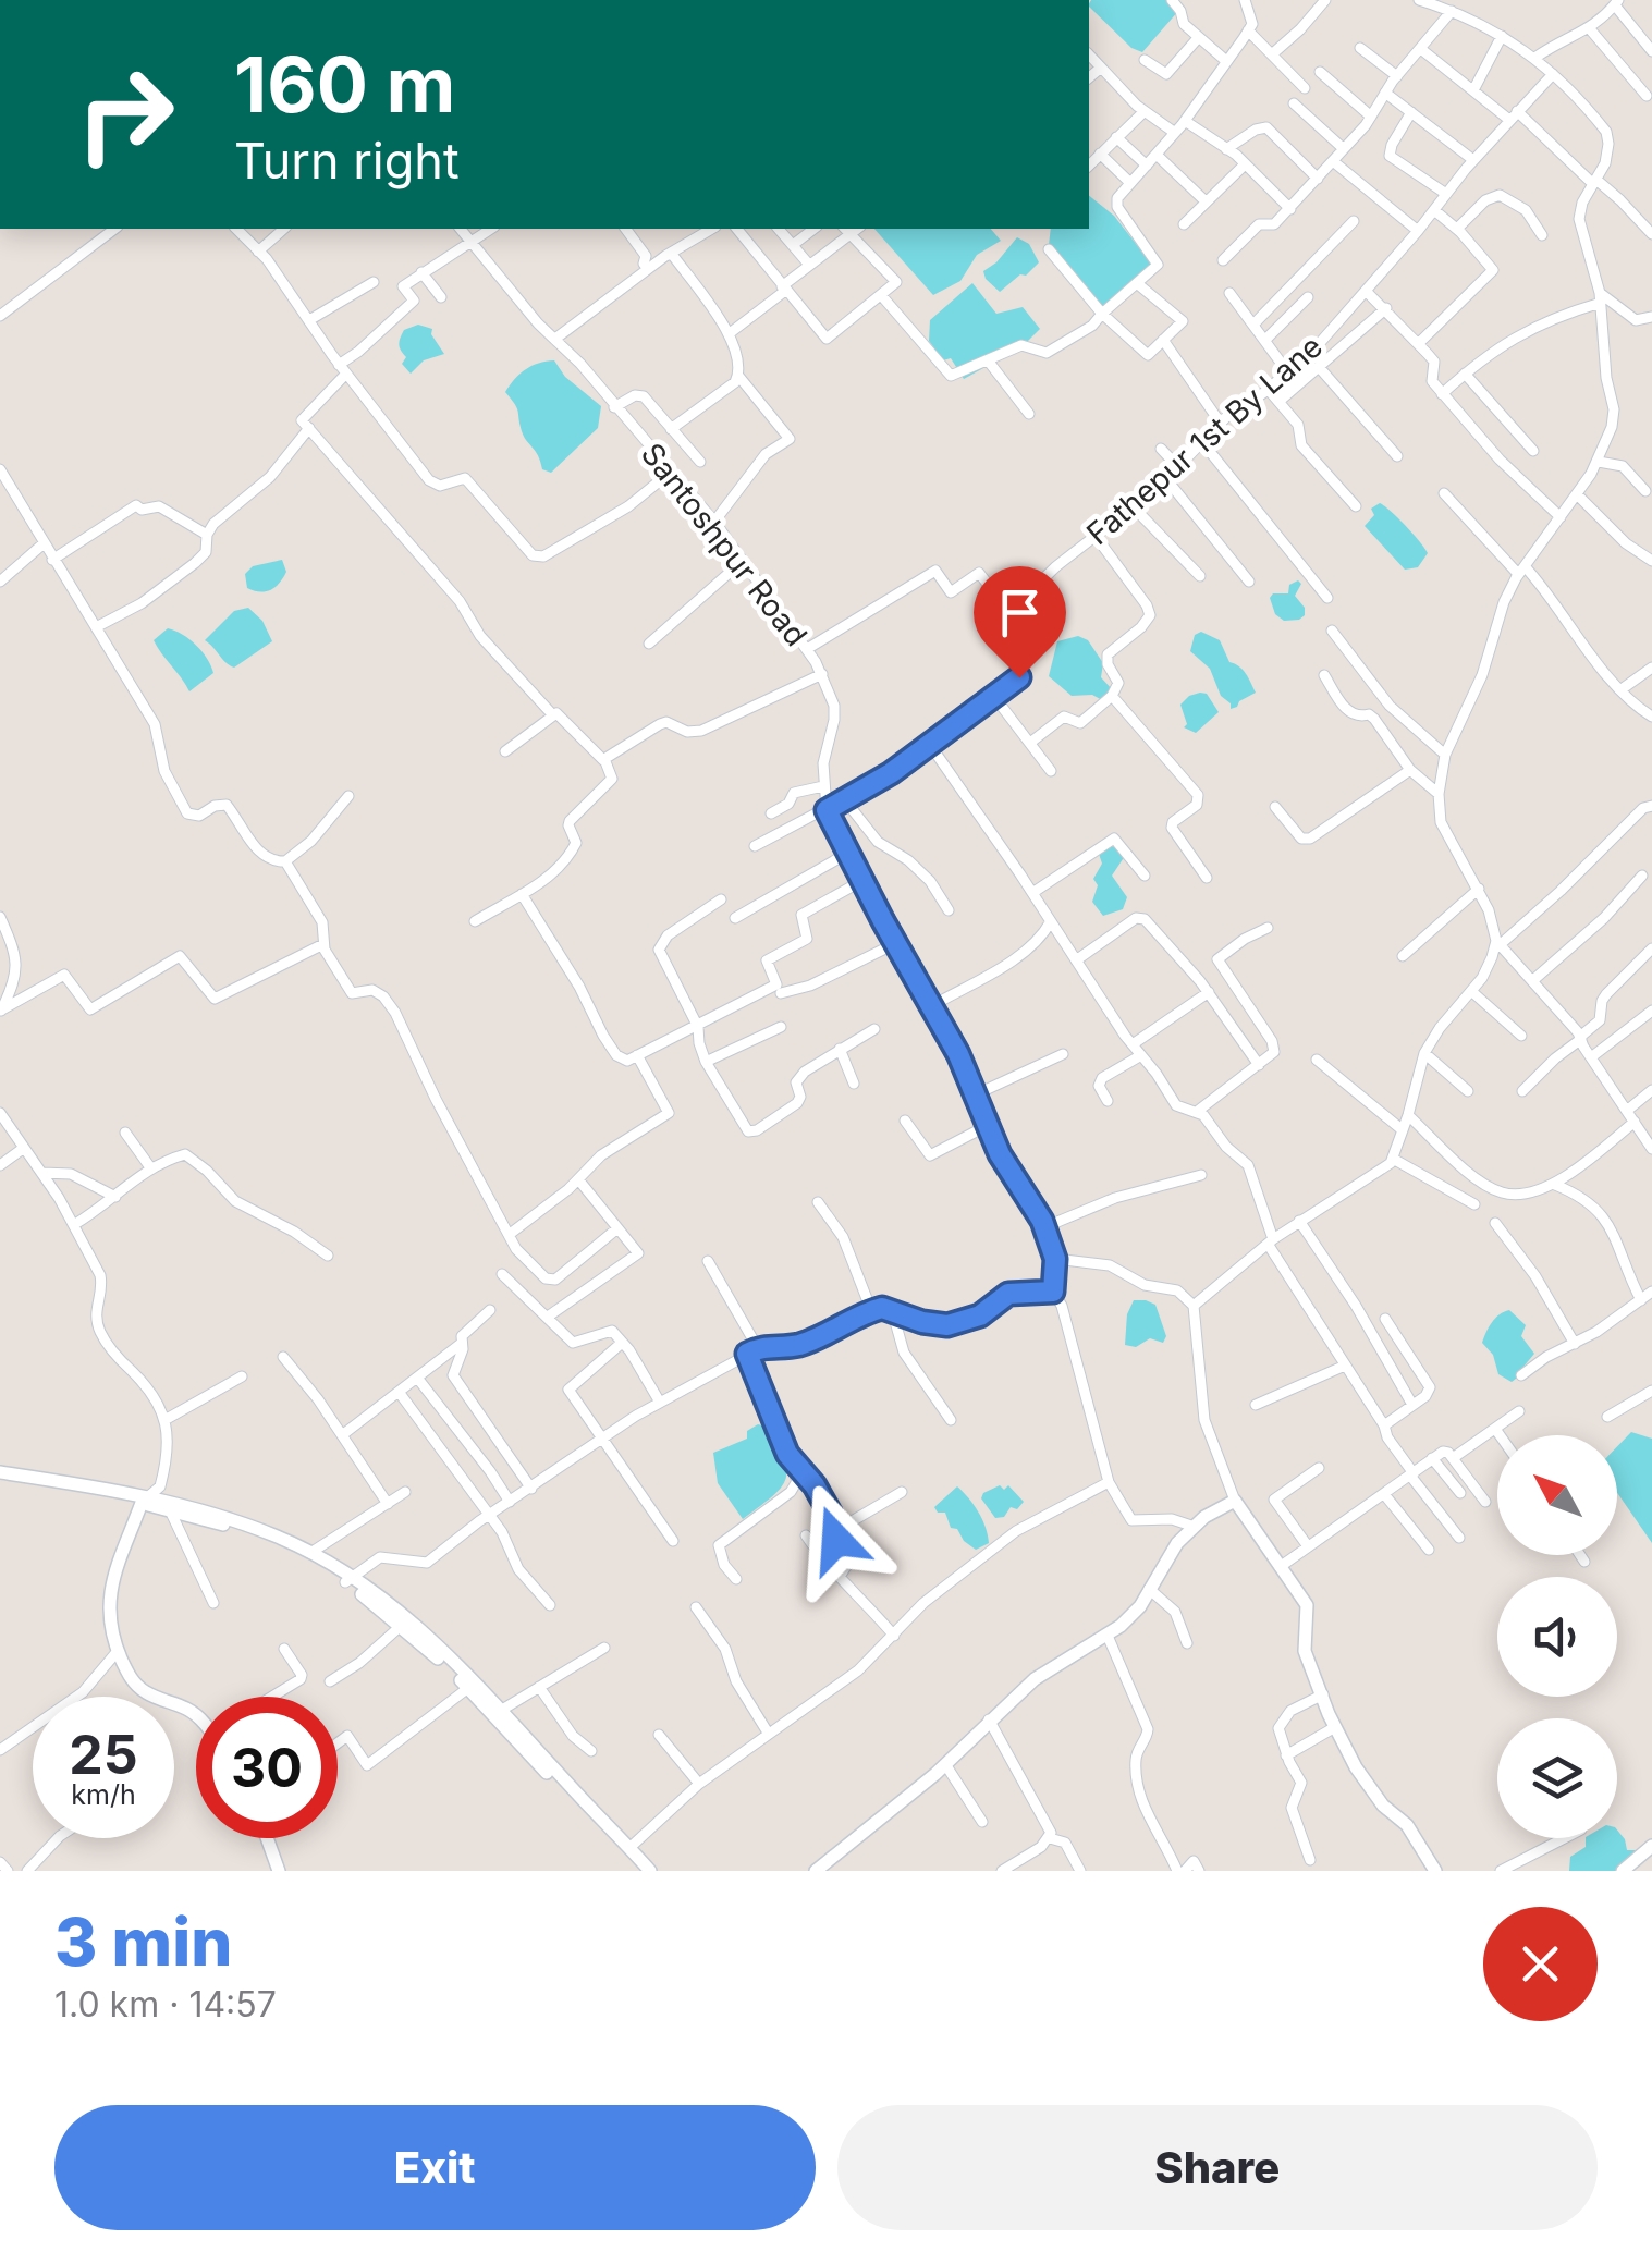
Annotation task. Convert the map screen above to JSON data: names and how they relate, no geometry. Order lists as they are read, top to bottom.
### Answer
{
  "streets": {
    "street": ["Fathepur 1st By Lane", "Santoshpur Road"]
  },
  "north": "top left",
  "page": {
    "turn": ["160 m", "Turn right"],
    "speed": "25 km/h",
    "limit": "30",
    "heading": ["3 min", "1.0 km · 14:57"],
    "buttons": ["Exit", "Share"]
  }
}
